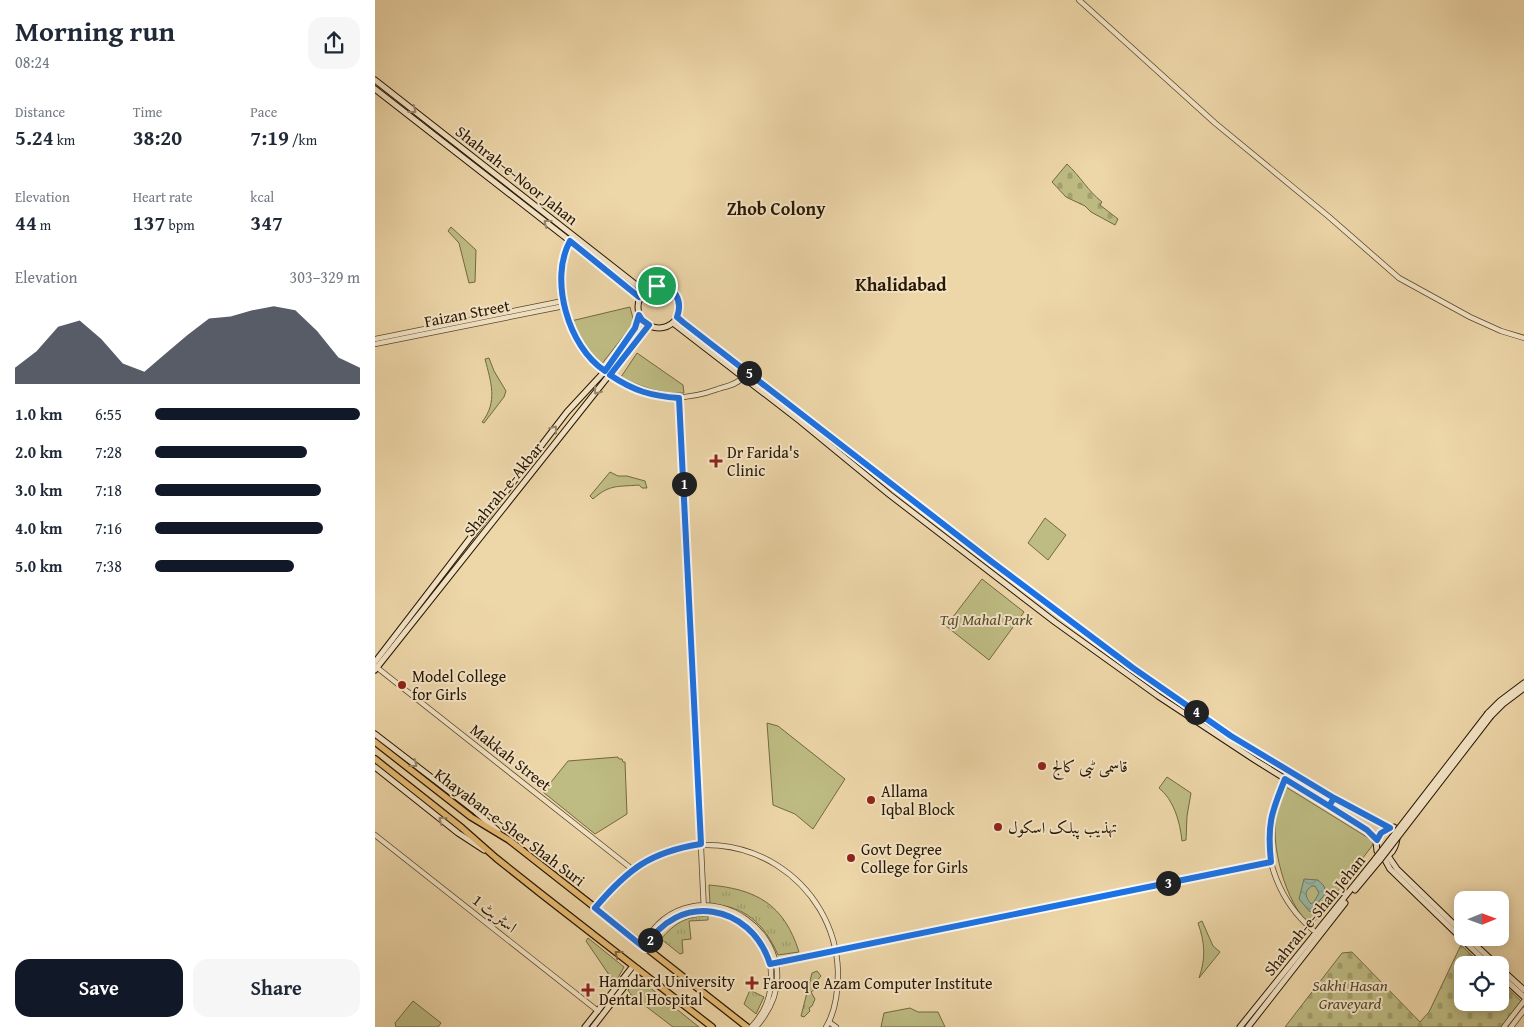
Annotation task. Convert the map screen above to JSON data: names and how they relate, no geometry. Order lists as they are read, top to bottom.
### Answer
{
  "streets": {
    "main road": [
      "Shahrah-e-Noor Jahan",
      "Shahrah-e-Akbar",
      "Khayaban-e-Sher Shah Suri",
      "Shahrah-e-Shah Jehan"
    ],
    "street": ["Faizan Street", "Makkah Street", "اسٹریٹ 1"]
  },
  "crossings": [
    ["Shahrah-e-Noor Jahan", "Shahrah-e-Akbar"],
    ["Shahrah-e-Akbar", "Makkah Street"]
  ],
  "districts": ["Zhob Colony", "Khalidabad"],
  "parks": ["Taj Mahal Park", "Sakhi Hasan Graveyard"],
  "places": {
    "health": ["Dr Farida's Clinic", "Farooq e Azam Computer Institute", "Hamdard University Dental Hospital"],
    "other": [
      "Model College for Girls",
      "قاسمی ٹبی کالج",
      "Allama Iqbal Block",
      "تہذیب پبلک اسکول",
      "Govt Degree College for Girls"
    ]
  },
  "north": "right",
  "page": {
    "heading": ["Morning run", "08:24"],
    "stats": [
      ["Distance", "5.24 km"],
      ["Time", "38:20"],
      ["Pace", "7:19 /km"],
      ["Elevation", "44 m"],
      ["Heart rate", "137 bpm"],
      ["kcal", "347"]
    ],
    "chart": ["Elevation", "303–329 m"],
    "pins": [
      "5",
      "1",
      "4",
      "3",
      "2"
    ],
    "list": [
      {
        "name": "1.0 km",
        "note": "6:55"
      },
      {
        "name": "2.0 km",
        "note": "7:28"
      },
      {
        "name": "3.0 km",
        "note": "7:18"
      },
      {
        "name": "4.0 km",
        "note": "7:16"
      },
      {
        "name": "5.0 km",
        "note": "7:38"
      }
    ],
    "buttons": ["Save", "Share"]
  }
}
